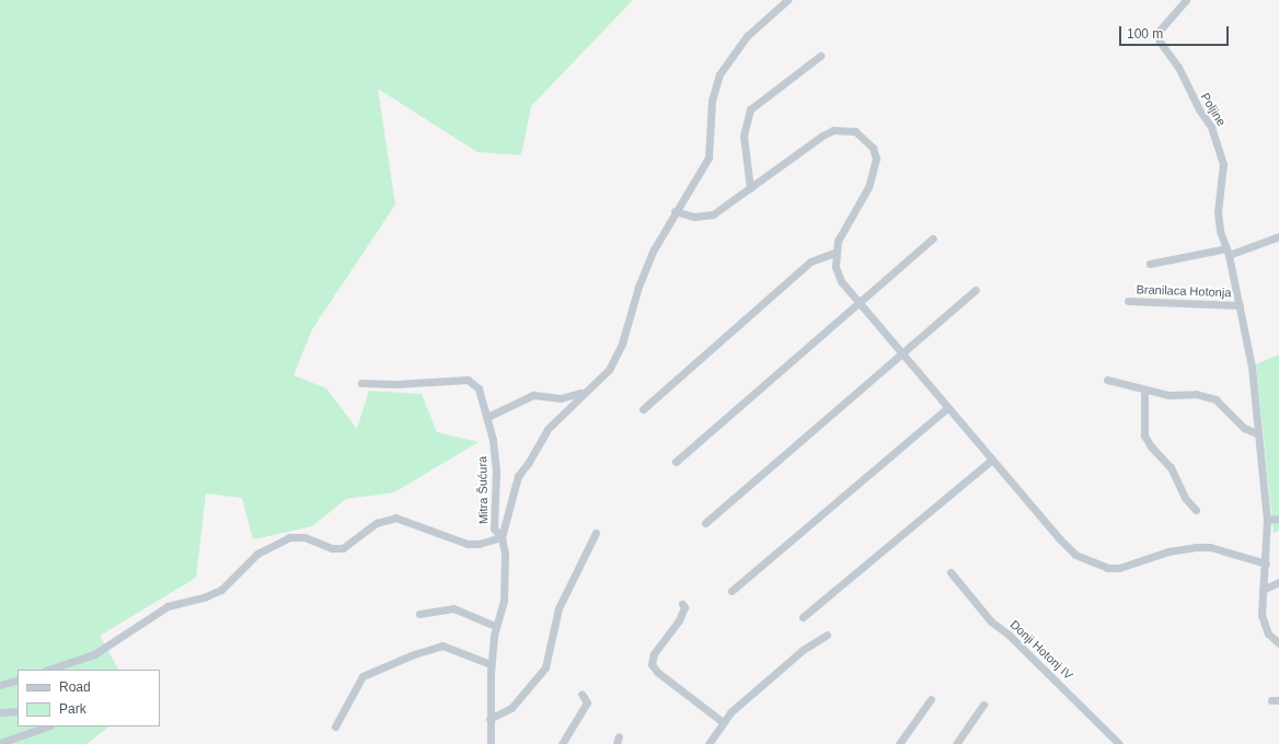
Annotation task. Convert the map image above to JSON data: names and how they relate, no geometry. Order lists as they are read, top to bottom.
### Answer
{
  "streets": {
    "street": [
      "Poljine",
      "Branilaca Hotonja",
      "Mitra Šućura",
      "Donji Hotonj IV"
    ]
  },
  "crossings": [
    ["Poljine", "Branilaca Hotonja"]
  ],
  "legend": ["Road", "Park"],
  "scale_bar": "100 m"
}
